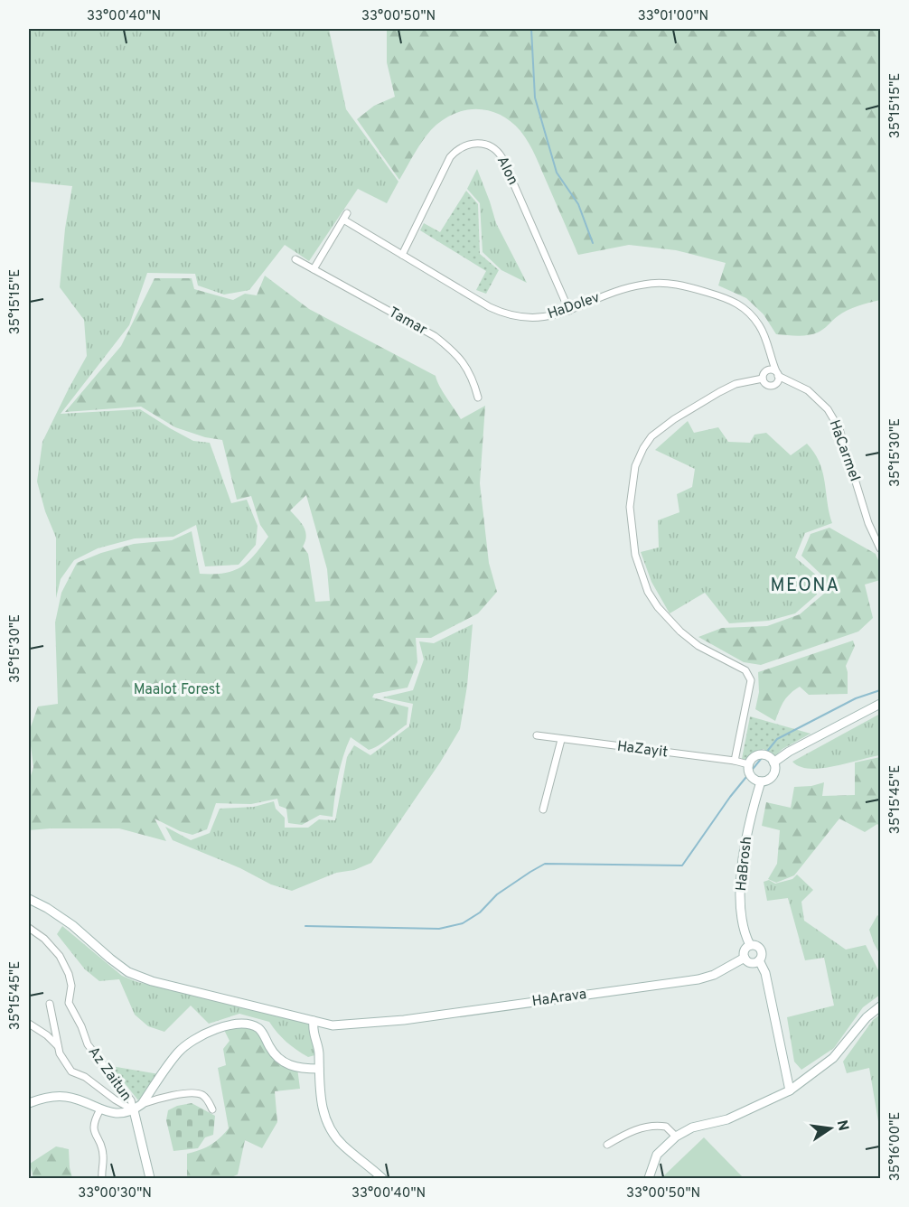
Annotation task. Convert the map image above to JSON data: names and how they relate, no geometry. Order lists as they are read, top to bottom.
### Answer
{
  "streets": {
    "main road": ["HaBrosh", "HaArava"],
    "street": [
      "Alon",
      "HaDolev",
      "Tamar",
      "HaCarmel",
      "HaZayit",
      "Az Zaitun"
    ]
  },
  "crossings": [
    ["Alon", "HaDolev"],
    ["HaDolev", "Tamar"],
    ["HaDolev", "HaCarmel"],
    ["HaZayit", "HaBrosh"],
    ["HaBrosh", "HaArava"]
  ],
  "districts": ["MEONA"],
  "parks": ["Maalot Forest"],
  "north": "right",
  "coordinates": [
    "33°00'40\"N",
    "33°00'50\"N",
    "33°01'00\"N",
    "35°15'15\"E",
    "35°15'30\"E",
    "35°15'45\"E",
    "35°16'00\"E",
    "33°00'30\"N"
  ]
}
